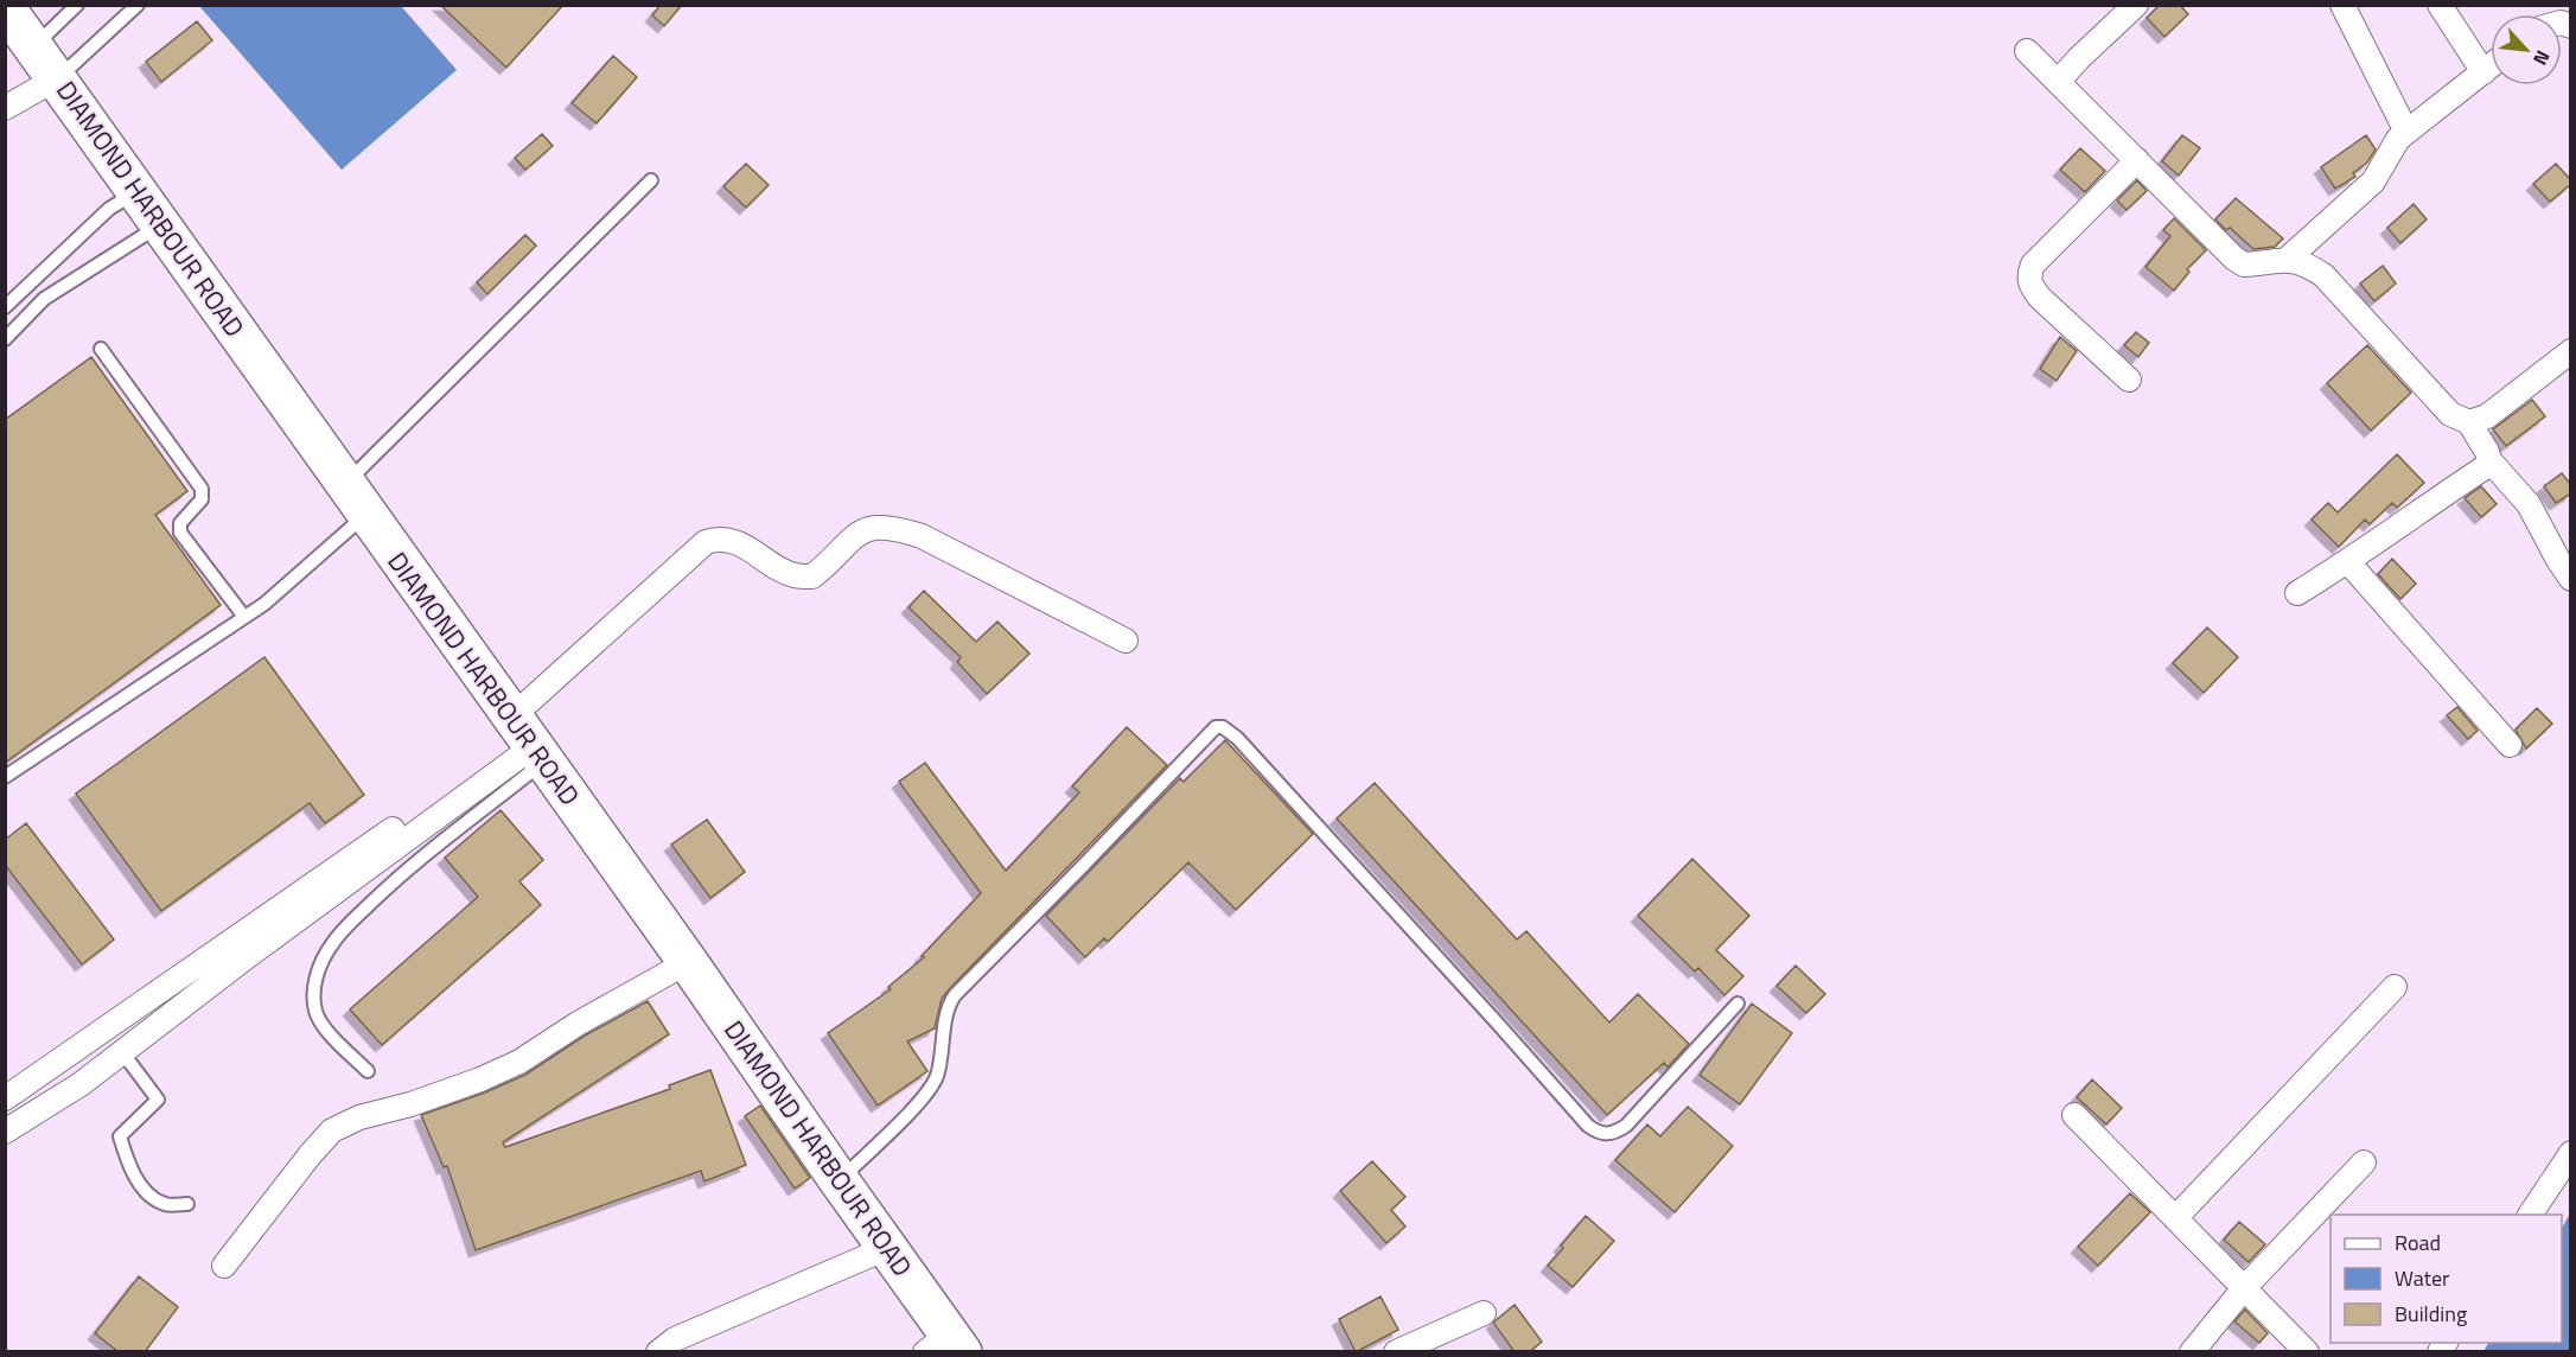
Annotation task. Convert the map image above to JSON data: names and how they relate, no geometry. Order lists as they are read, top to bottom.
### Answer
{
  "streets": {
    "highway": ["DIAMOND HARBOUR ROAD"]
  },
  "legend": ["Road", "Water", "Building"],
  "north": "bottom right"
}
